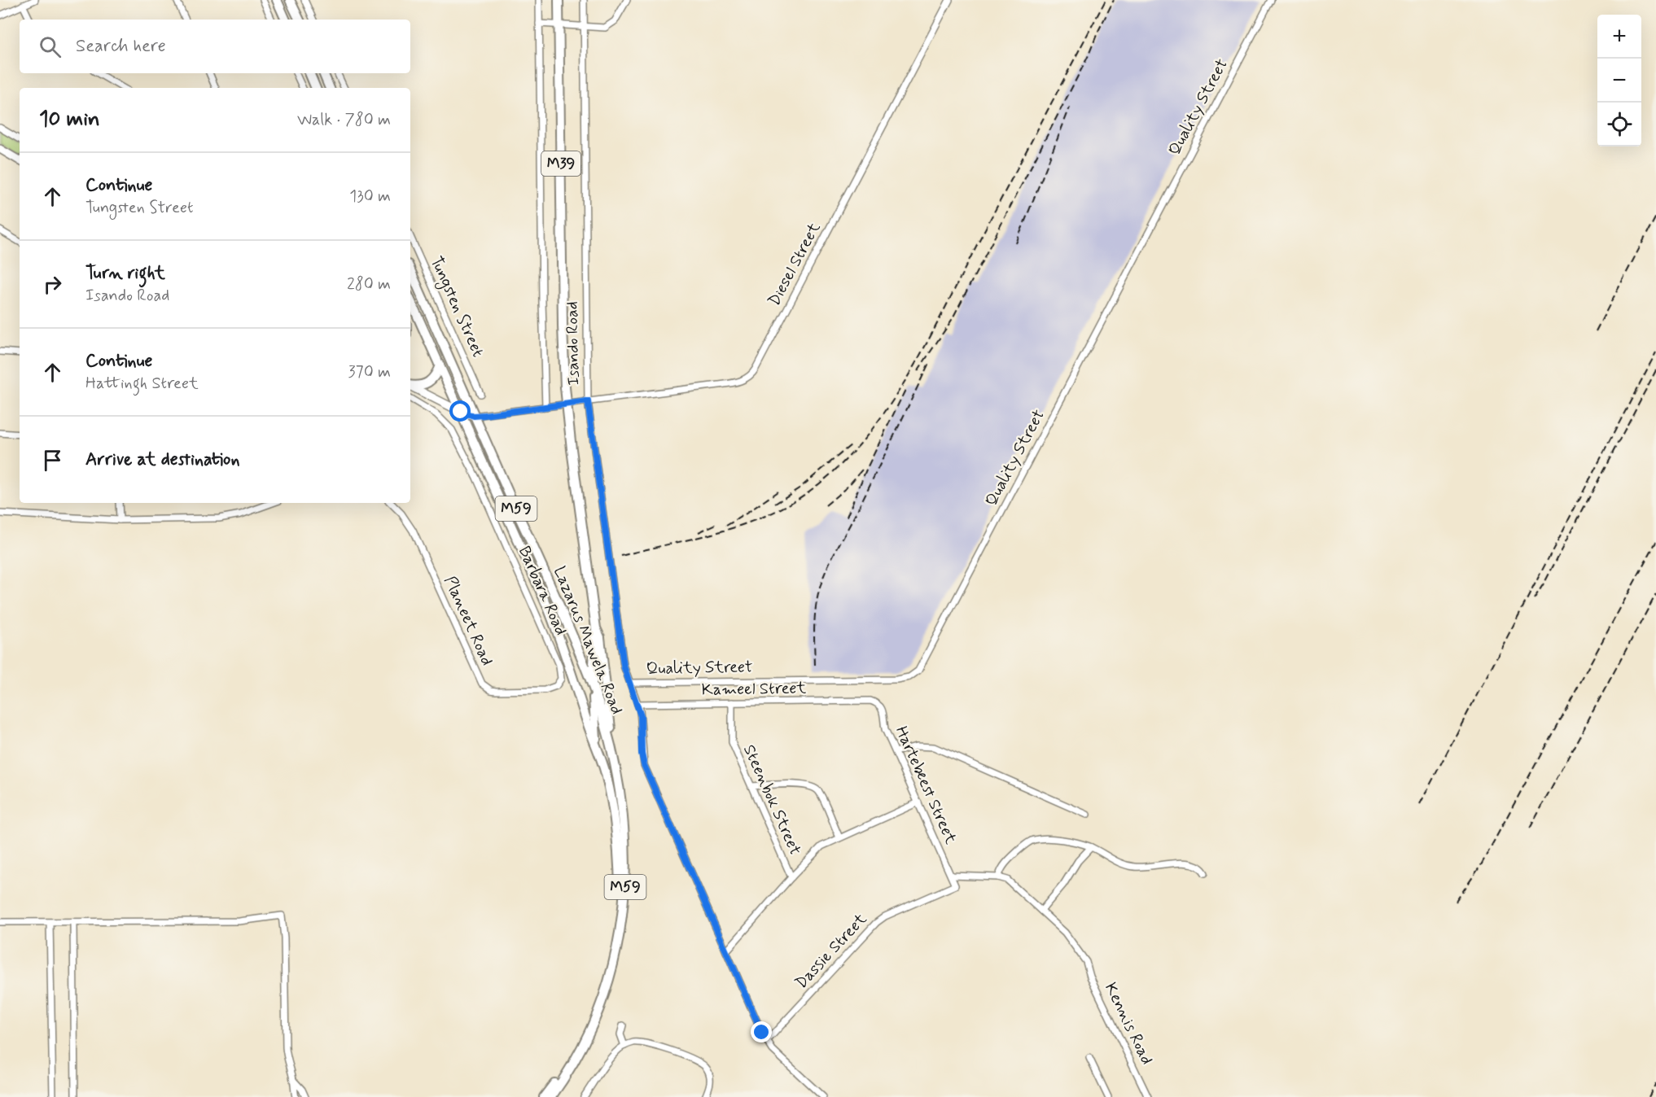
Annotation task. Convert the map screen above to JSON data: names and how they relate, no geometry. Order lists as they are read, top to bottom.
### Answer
{
  "streets": {
    "main road": [
      "M39",
      "Isando Road",
      "M59",
      "Lazarus Mawela Road"
    ],
    "street": [
      "Quality Street",
      "Diesel Street",
      "Tungsten Street",
      "Barbara Road",
      "Planeet Road",
      "Kameel Street",
      "Hartebeest Street",
      "Steenbok Street",
      "Dassie Street",
      "Kennis Road"
    ]
  },
  "crossings": [
    ["Quality Street", "Isando Road"],
    ["M39", "Isando Road"],
    ["M39", "Lazarus Mawela Road"],
    ["Diesel Street", "Isando Road"],
    ["Isando Road", "Lazarus Mawela Road"],
    ["Isando Road", "Kameel Street"],
    ["Isando Road", "Dassie Street"],
    ["Barbara Road", "Planeet Road"],
    ["Kameel Street", "Hartebeest Street"],
    ["Kameel Street", "Steenbok Street"],
    ["Hartebeest Street", "Dassie Street"]
  ],
  "page": {
    "map_buttons": ["+", "−"],
    "search": "Search here",
    "heading": ["10 min", "Walk · 780 m"],
    "list": [
      ["Continue", "Tungsten Street", "130 m"],
      ["Turn right", "Isando Road", "280 m"],
      ["Continue", "Hattingh Street", "370 m"],
      "Arrive at destination"
    ]
  }
}
